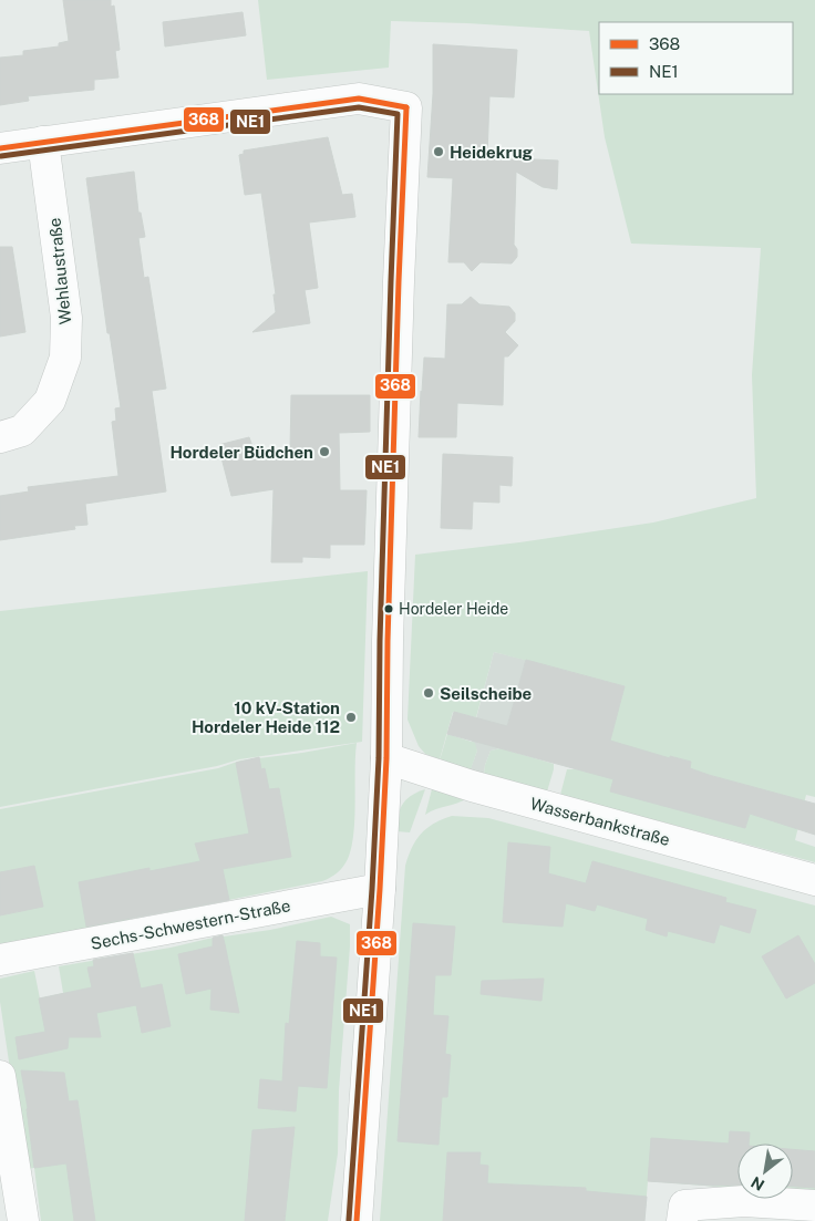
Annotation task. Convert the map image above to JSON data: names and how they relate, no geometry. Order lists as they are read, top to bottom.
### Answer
{
  "streets": {
    "street": ["Wehlaustraße", "Wasserbankstraße", "Sechs-Schwestern-Straße"]
  },
  "places": [
    "Heidekrug",
    "Hordeler Büdchen",
    "Hordeler Heide",
    "Seilscheibe",
    "10 kV-Station Hordeler Heide 112"
  ],
  "lines": ["transit line 368", "transit line NE1"],
  "legend": ["368", "NE1"],
  "north": "bottom left"
}
